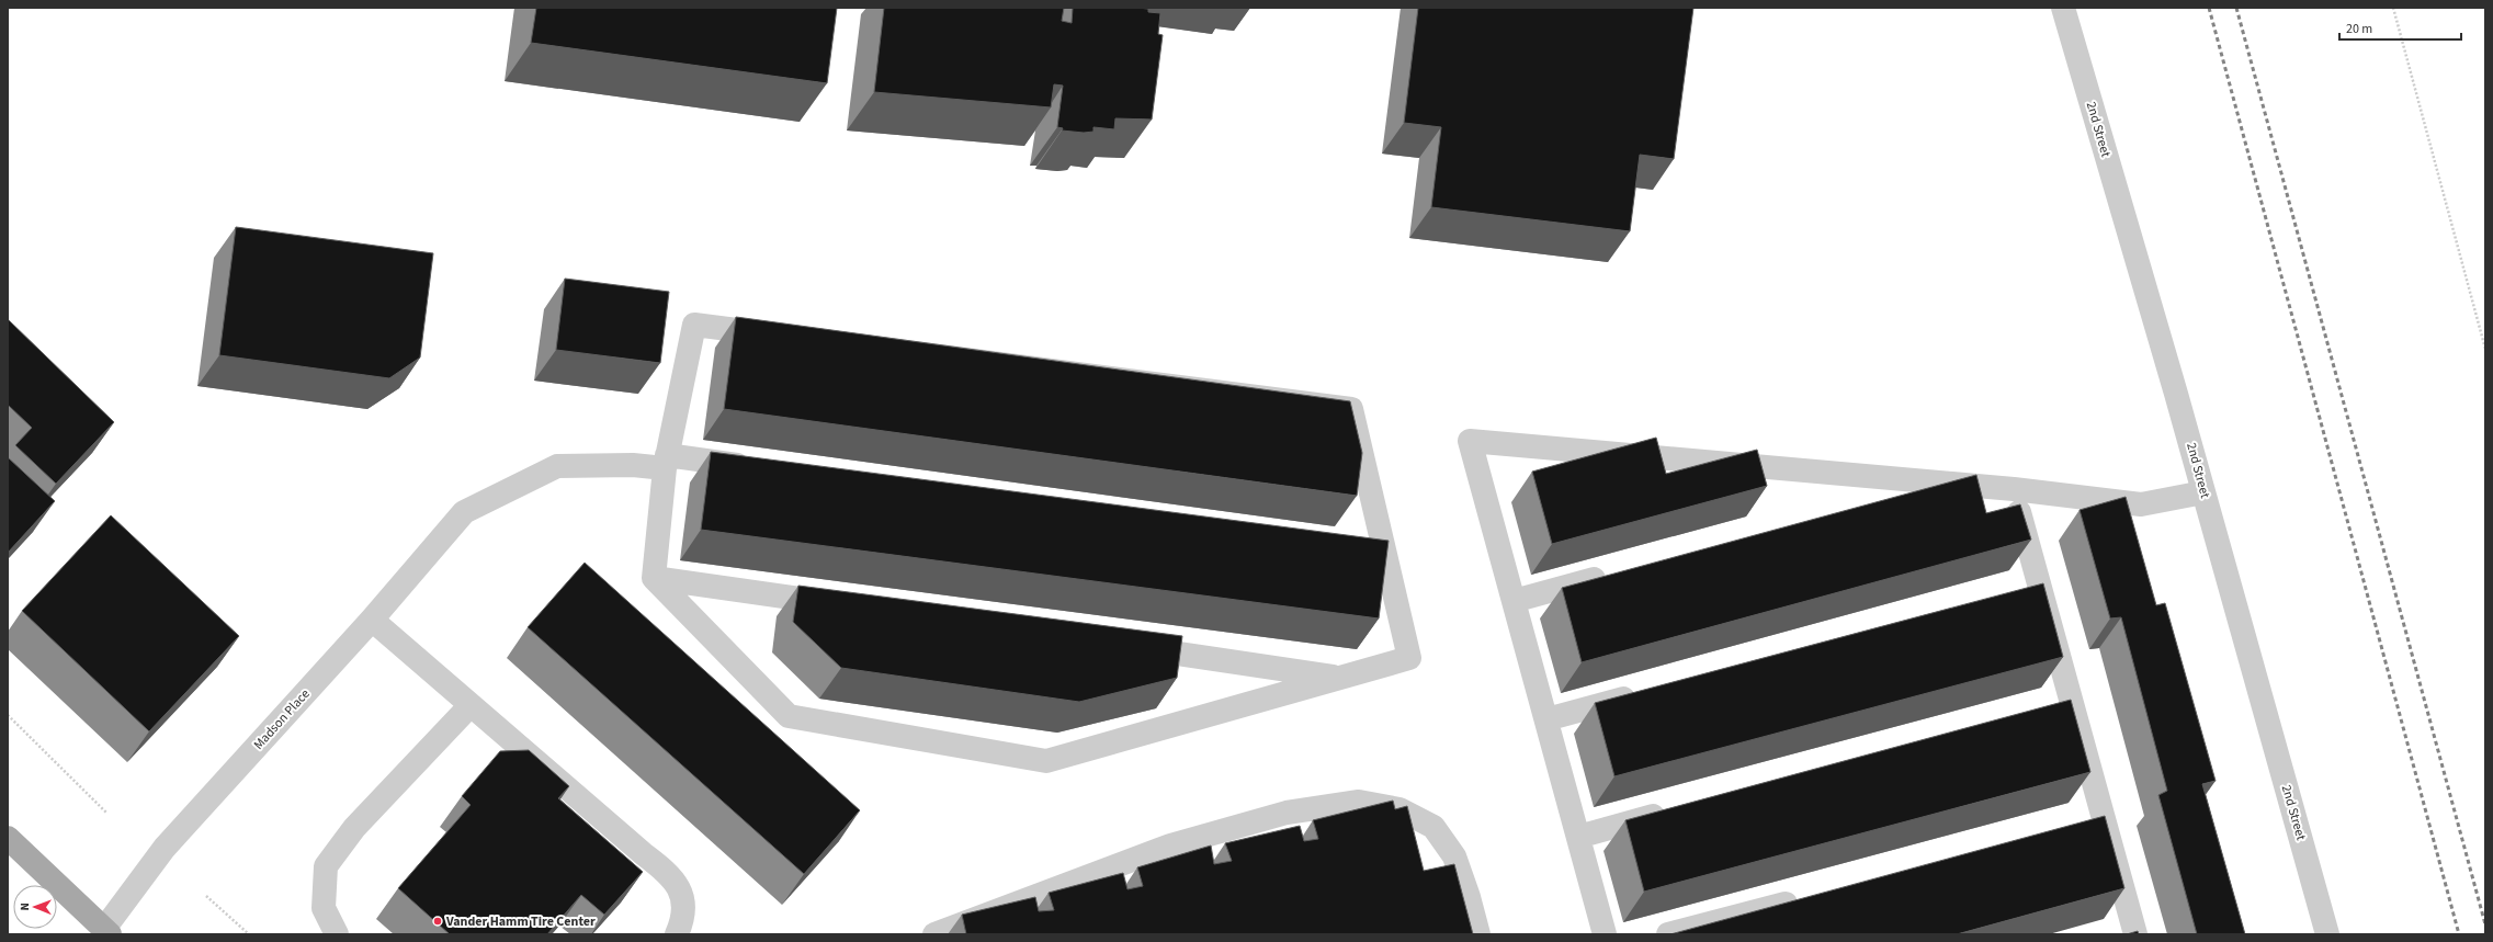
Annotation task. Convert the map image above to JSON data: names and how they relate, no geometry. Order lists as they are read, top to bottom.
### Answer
{
  "streets": {
    "street": ["2nd Street", "Madson Place"]
  },
  "places": ["Vander Hamm Tire Center"],
  "scale_bar": "20 m",
  "north": "left"
}
